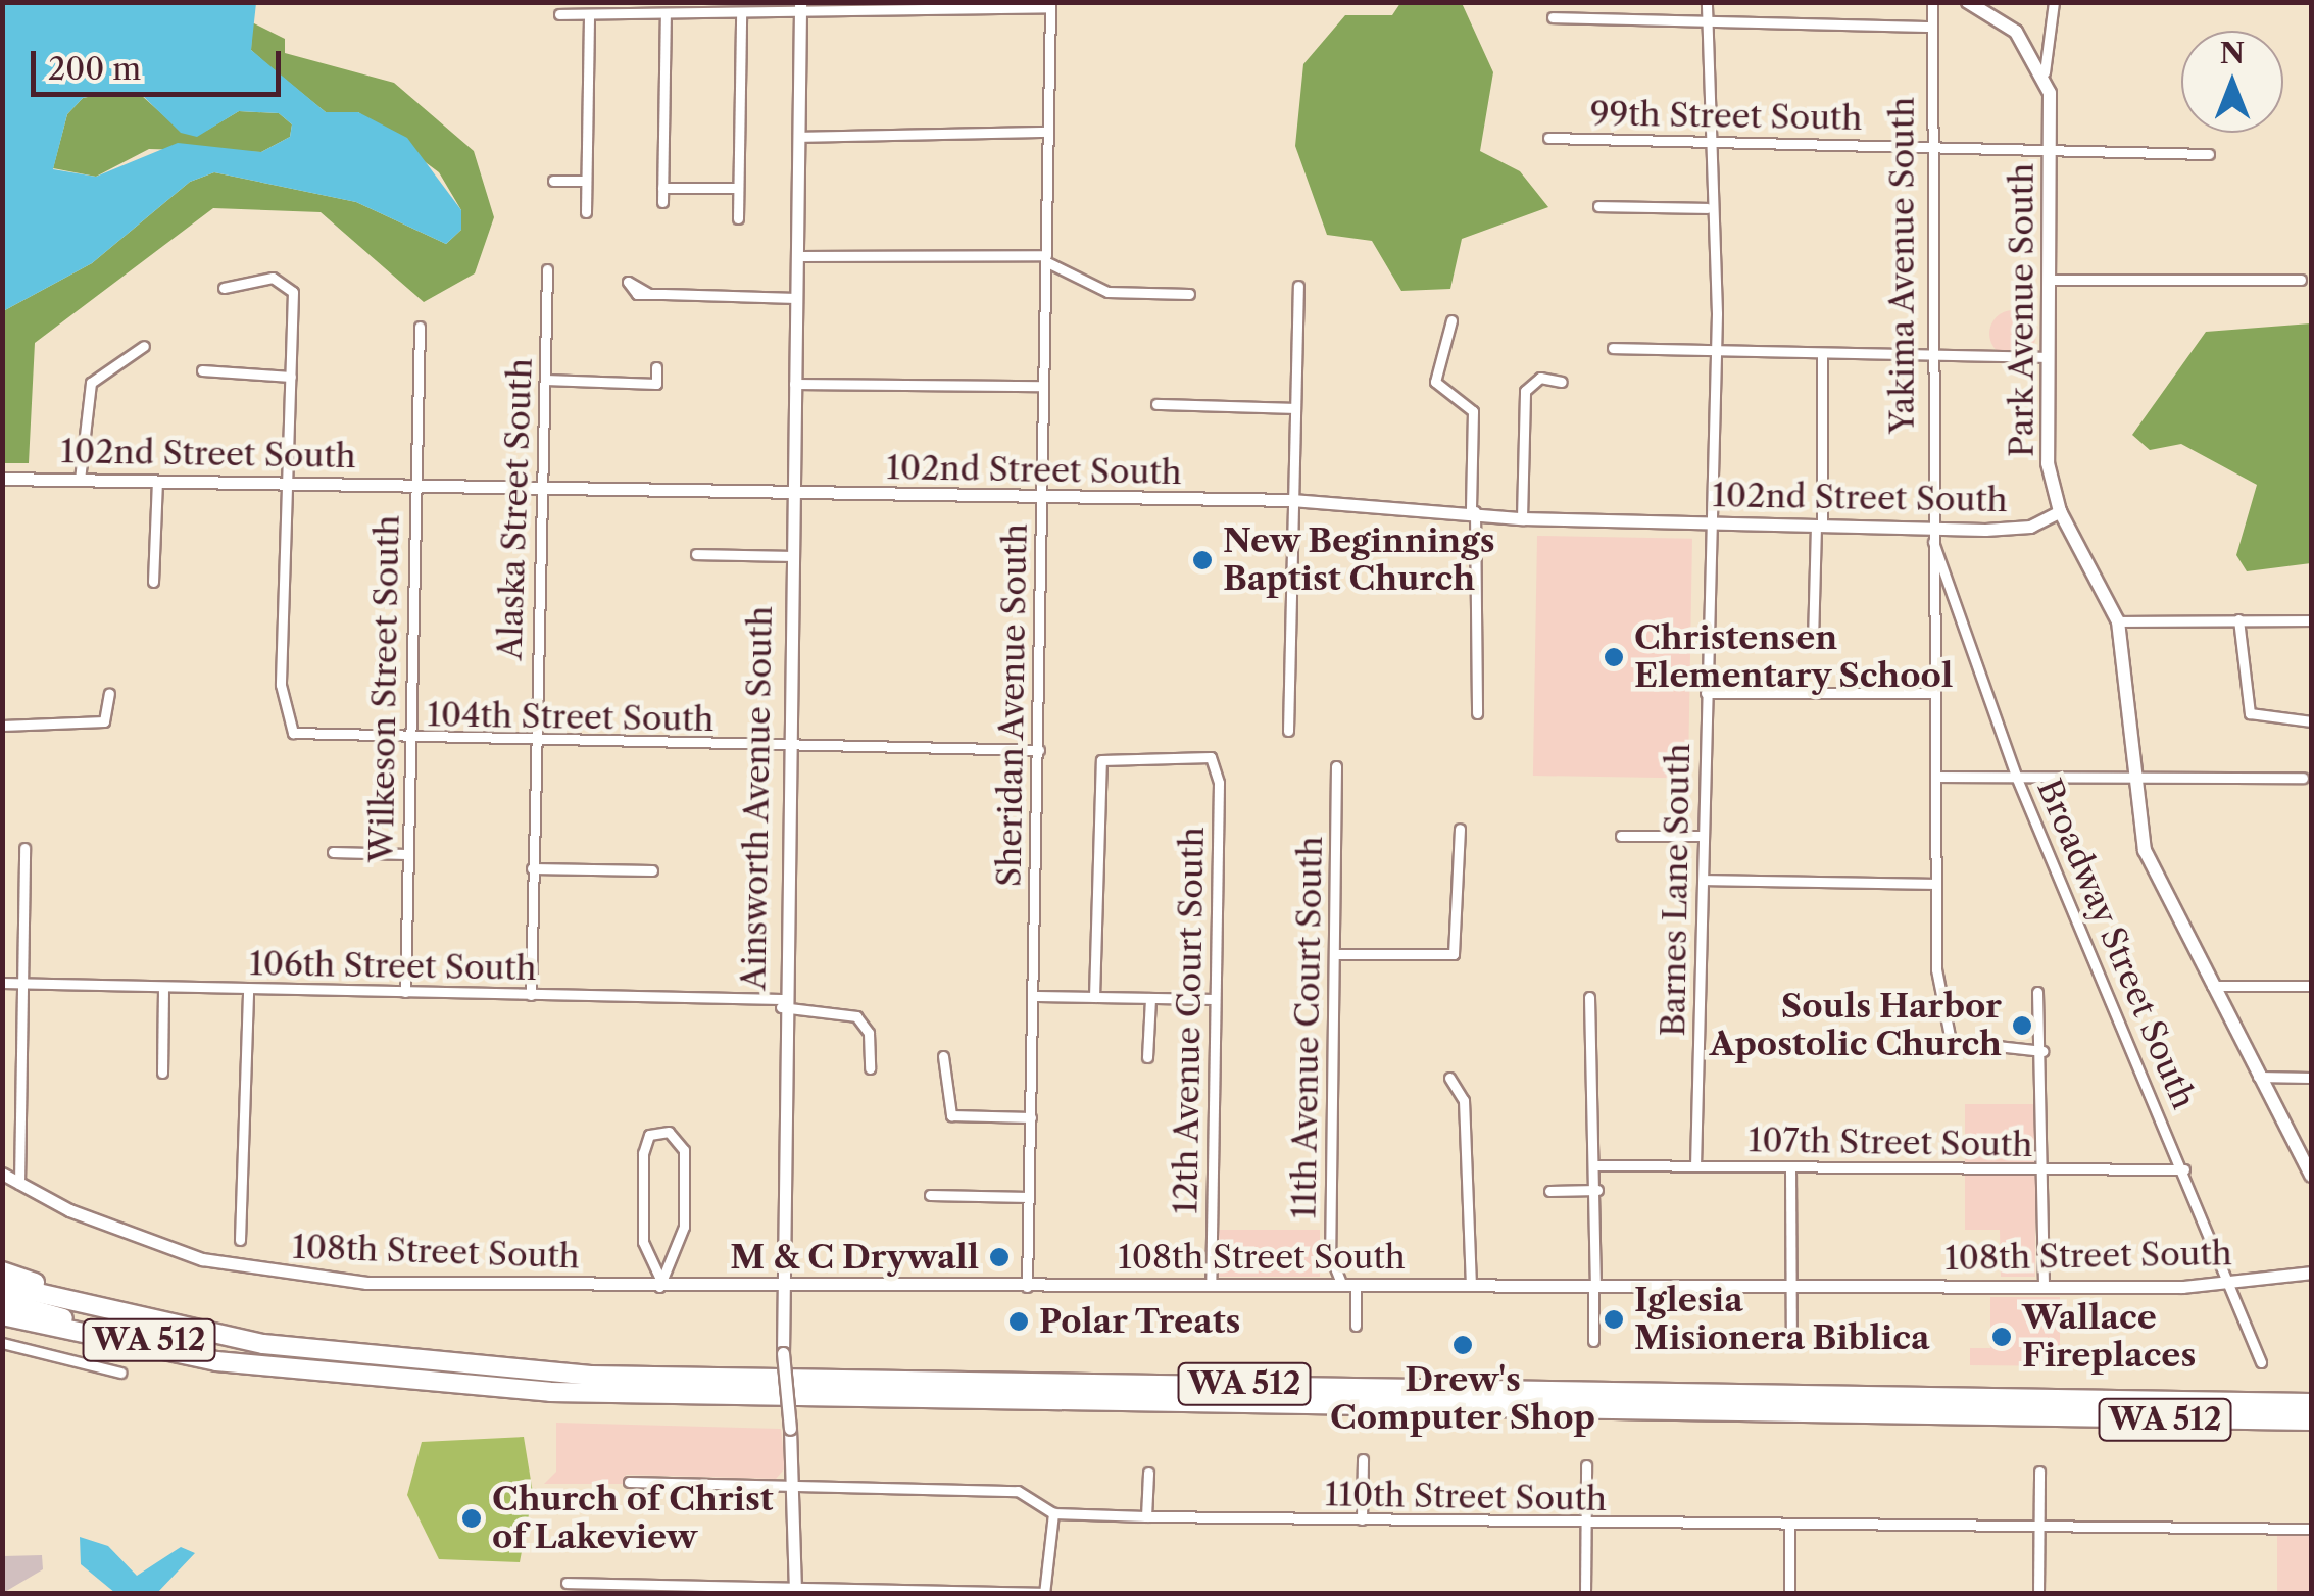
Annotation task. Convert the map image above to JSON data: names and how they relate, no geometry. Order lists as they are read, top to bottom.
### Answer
{
  "streets": {
    "highway": ["WA 512"],
    "main road": ["Park Avenue South"],
    "street": [
      "99th Street South",
      "Yakima Avenue South",
      "102nd Street South",
      "Alaska Street South",
      "Wilkeson Street South",
      "Sheridan Avenue South",
      "104th Street South",
      "Ainsworth Avenue South",
      "Barnes Lane South",
      "Broadway Street South",
      "106th Street South",
      "12th Avenue Court South",
      "11th Avenue Court South",
      "107th Street South",
      "108th Street South",
      "110th Street South"
    ]
  },
  "crossings": [
    ["99th Street South", "Yakima Avenue South"],
    ["99th Street South", "Park Avenue South"],
    ["99th Street South", "Barnes Lane South"],
    ["Yakima Avenue South", "102nd Street South"],
    ["Yakima Avenue South", "Broadway Street South"],
    ["Park Avenue South", "102nd Street South"],
    ["102nd Street South", "Alaska Street South"],
    ["102nd Street South", "Wilkeson Street South"],
    ["102nd Street South", "Sheridan Avenue South"],
    ["102nd Street South", "104th Street South"],
    ["102nd Street South", "Ainsworth Avenue South"],
    ["102nd Street South", "Barnes Lane South"],
    ["102nd Street South", "Broadway Street South"],
    ["Alaska Street South", "104th Street South"],
    ["Alaska Street South", "106th Street South"],
    ["Wilkeson Street South", "104th Street South"],
    ["Wilkeson Street South", "106th Street South"],
    ["Sheridan Avenue South", "104th Street South"],
    ["Sheridan Avenue South", "108th Street South"],
    ["104th Street South", "Ainsworth Avenue South"],
    ["Ainsworth Avenue South", "106th Street South"],
    ["Ainsworth Avenue South", "108th Street South"],
    ["Ainsworth Avenue South", "110th Street South"],
    ["Barnes Lane South", "107th Street South"],
    ["Broadway Street South", "107th Street South"],
    ["Broadway Street South", "108th Street South"],
    ["12th Avenue Court South", "108th Street South"],
    ["11th Avenue Court South", "108th Street South"]
  ],
  "places": [
    "New Beginnings Baptist Church",
    "Christensen Elementary School",
    "Souls Harbor Apostolic Church",
    "M & C Drywall",
    "Iglesia Misionera Biblica",
    "Polar Treats",
    "Wallace Fireplaces",
    "Drew's Computer Shop",
    "Church of Christ of Lakeview"
  ],
  "scale_bar": "200 m",
  "north": "top"
}
